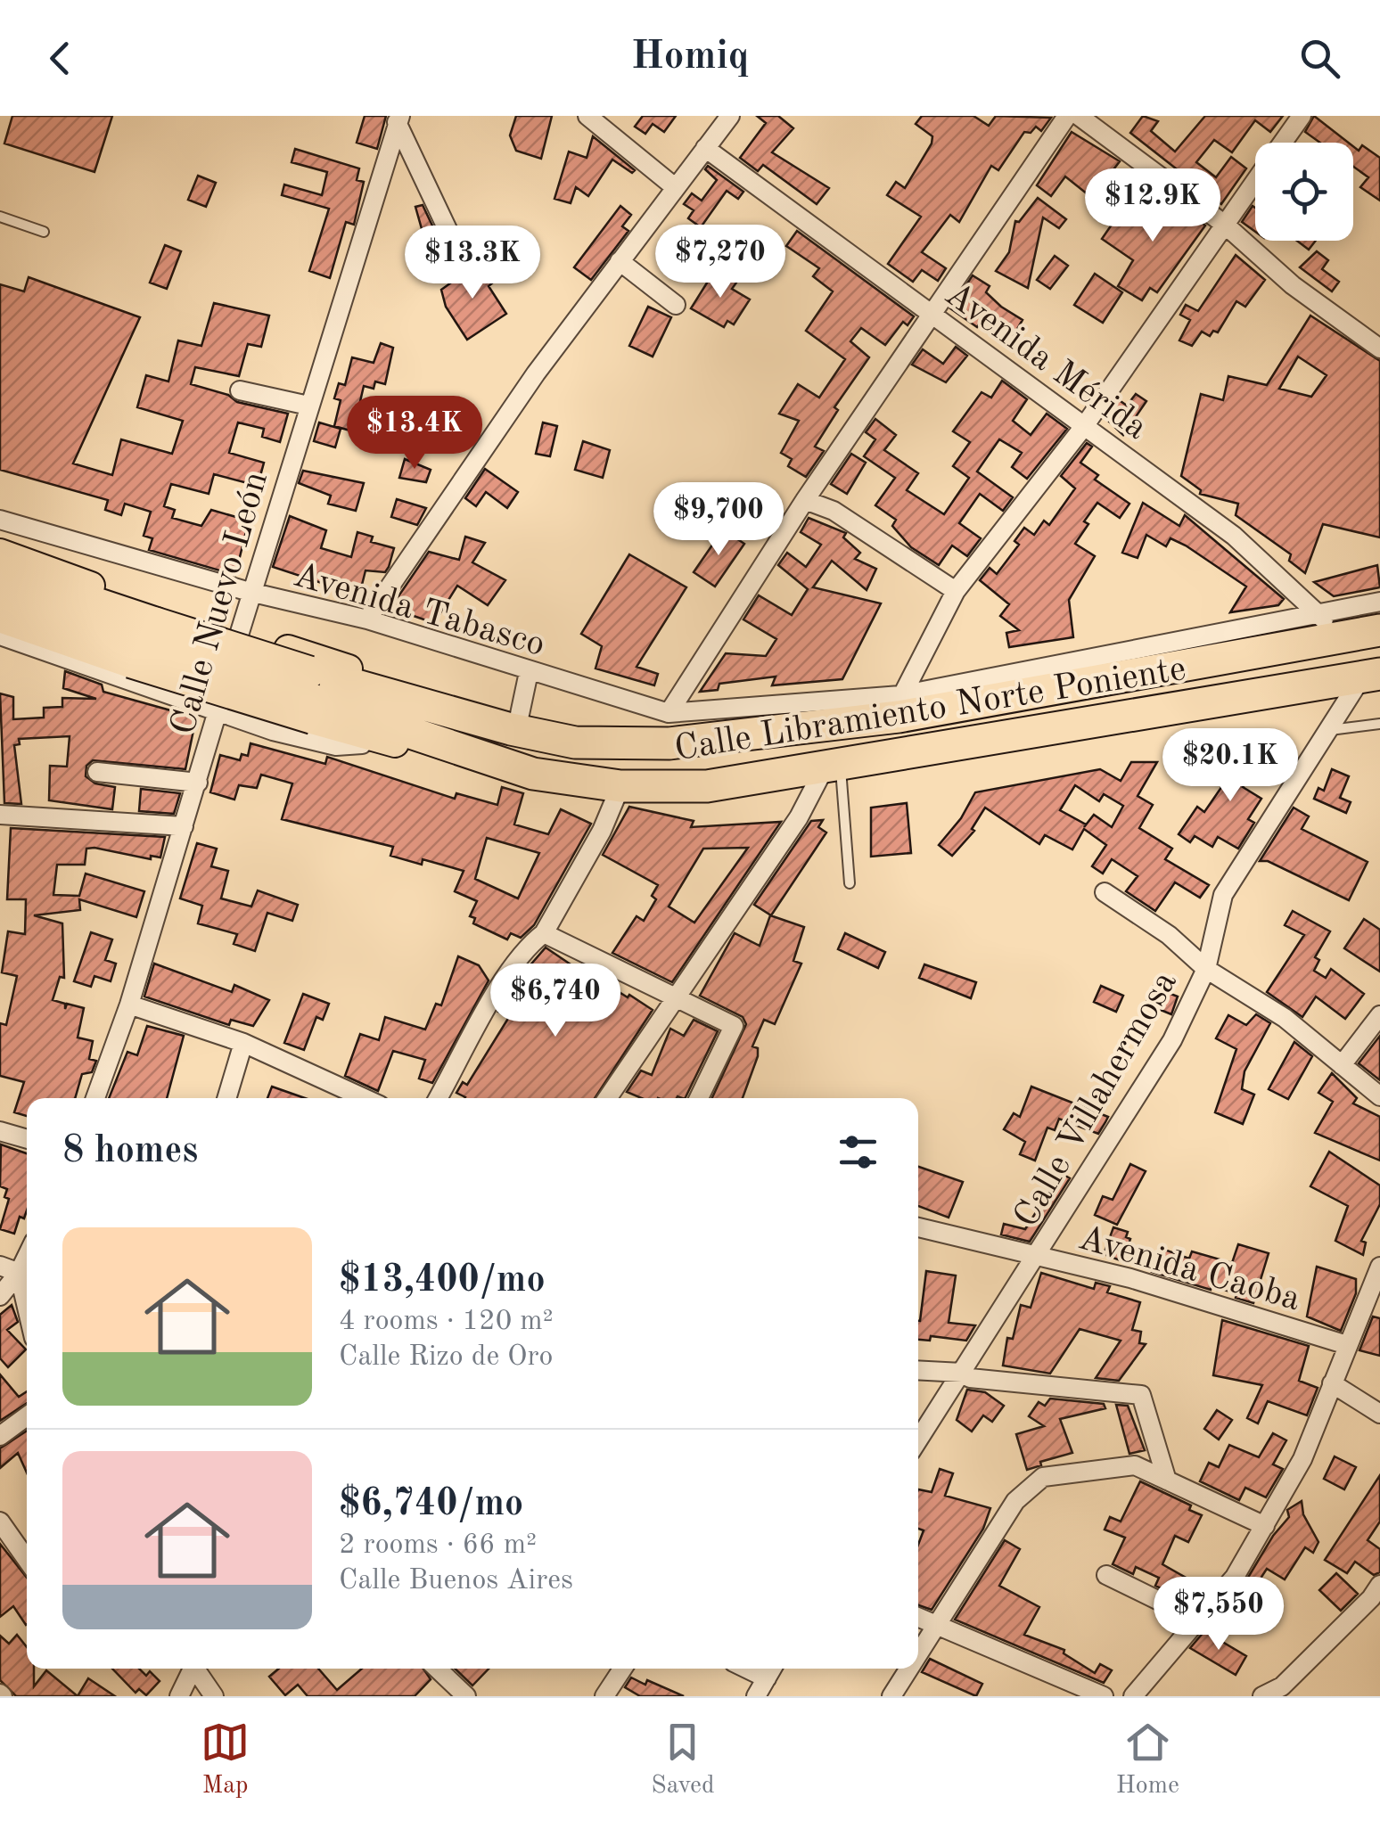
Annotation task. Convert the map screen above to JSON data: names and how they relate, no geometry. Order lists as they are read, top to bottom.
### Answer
{
  "streets": {
    "highway": ["Calle Libramiento Norte Poniente"],
    "street": [
      "Avenida Mérida",
      "Calle Nuevo León",
      "Avenida Tabasco",
      "Calle Villahermosa",
      "Avenida Caoba"
    ]
  },
  "crossings": [
    ["Avenida Mérida", "Calle Libramiento Norte Poniente"],
    ["Calle Nuevo León", "Avenida Tabasco"],
    ["Avenida Tabasco", "Calle Libramiento Norte Poniente"],
    ["Calle Libramiento Norte Poniente", "Calle Villahermosa"],
    ["Calle Villahermosa", "Avenida Caoba"]
  ],
  "page": {
    "header": "Homiq",
    "price": [
      "$12.9K",
      "$7,270",
      "$13.3K",
      "$13.4K",
      "$9,700",
      "$20.1K",
      "$6,740",
      "$7,550"
    ],
    "heading": "8 homes",
    "list": [
      {
        "name": "$13,400/mo",
        "note": "4 rooms · 120 m² · Calle Rizo de Oro"
      },
      {
        "name": "$6,740/mo",
        "note": "2 rooms · 66 m² · Calle Buenos Aires"
      }
    ],
    "tabs": ["Map", "Saved", "Home"]
  }
}
